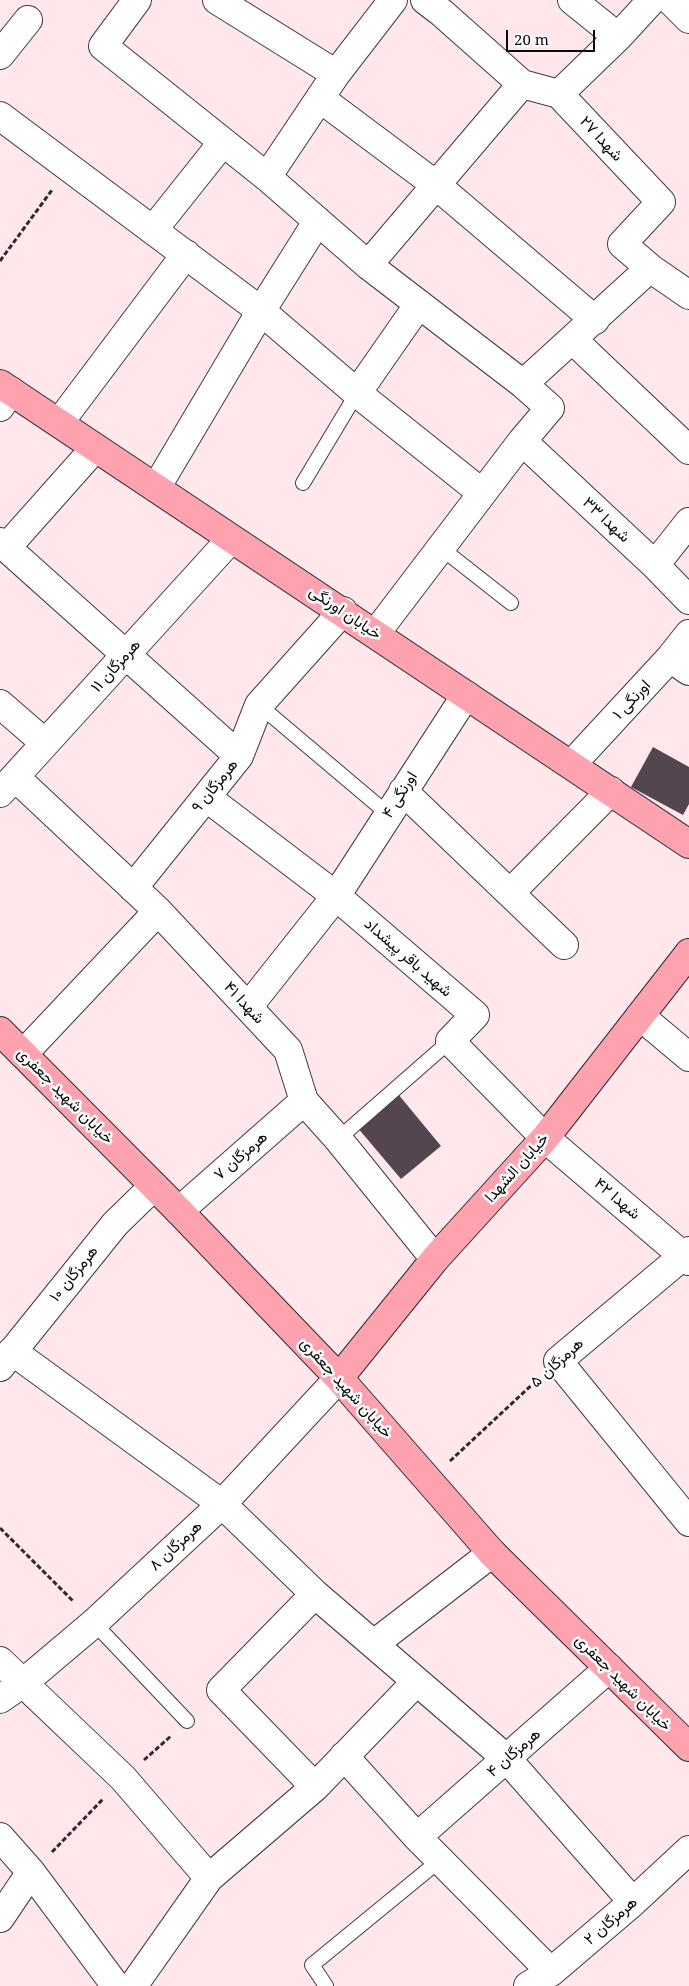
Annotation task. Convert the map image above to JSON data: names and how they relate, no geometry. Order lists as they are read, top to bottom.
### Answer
{
  "streets": {
    "street": [
      "شهدا ۲۷",
      "شهدا ۳۳",
      "خیابان اورنگی",
      "هرمزگان ۱۱",
      "اورنگی ۱",
      "هرمزگان ۹",
      "اورنگی ۴",
      "شهید باقر پیشداد",
      "شهدا ۴۱",
      "خیابان شهید جعفری",
      "هرمزگان ۷",
      "خیابان الشهدا",
      "شهدا ۴۲",
      "هرمزگان ۱۰",
      "هرمزگان ۵",
      "هرمزگان ۸",
      "هرمزگان ۴",
      "هرمزگان ۲"
    ]
  },
  "crossings": [
    ["خیابان اورنگی", "هرمزگان ۱۱"],
    ["خیابان اورنگی", "اورنگی ۱"],
    ["خیابان اورنگی", "هرمزگان ۹"],
    ["خیابان اورنگی", "اورنگی ۴"],
    ["هرمزگان ۱۱", "شهدا ۴۱"],
    ["هرمزگان ۹", "شهید باقر پیشداد"],
    ["هرمزگان ۹", "شهدا ۴۱"],
    ["اورنگی ۴", "شهید باقر پیشداد"],
    ["اورنگی ۴", "شهدا ۴۱"],
    ["شهدا ۴۱", "هرمزگان ۷"],
    ["شهدا ۴۱", "خیابان الشهدا"],
    ["خیابان شهید جعفری", "هرمزگان ۷"],
    ["خیابان شهید جعفری", "خیابان الشهدا"],
    ["خیابان شهید جعفری", "هرمزگان ۱۰"],
    ["خیابان شهید جعفری", "هرمزگان ۵"],
    ["خیابان شهید جعفری", "هرمزگان ۸"],
    ["خیابان شهید جعفری", "هرمزگان ۴"],
    ["خیابان الشهدا", "شهدا ۴۲"],
    ["خیابان الشهدا", "هرمزگان ۸"],
    ["شهدا ۴۲", "هرمزگان ۵"]
  ],
  "scale_bar": "20 m"
}
